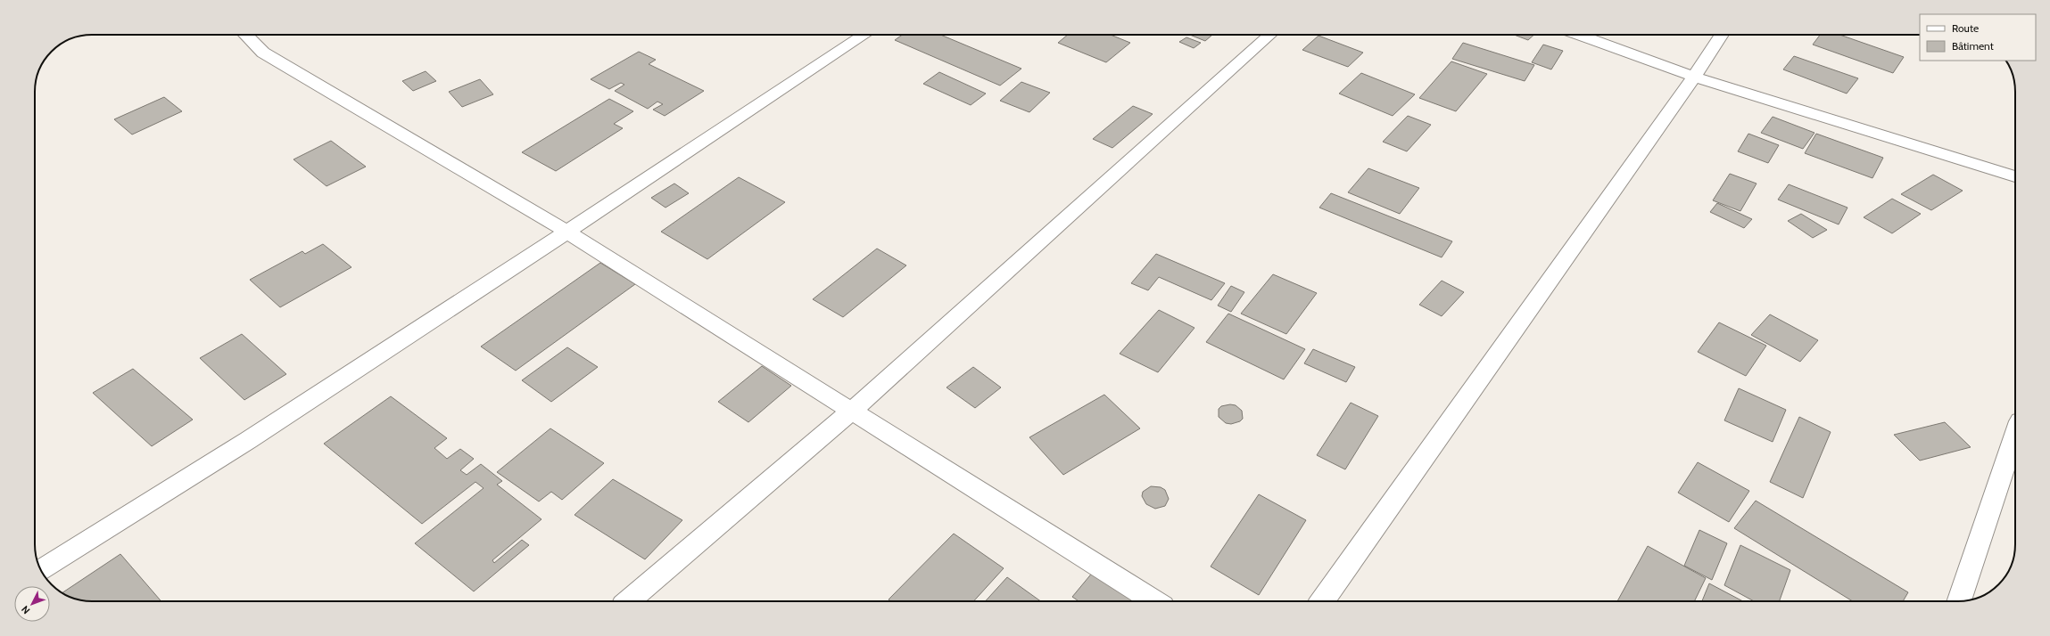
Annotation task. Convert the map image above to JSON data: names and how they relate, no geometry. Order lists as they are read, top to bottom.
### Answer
{
  "legend": ["Route", "Bâtiment"],
  "north": "bottom left"
}
